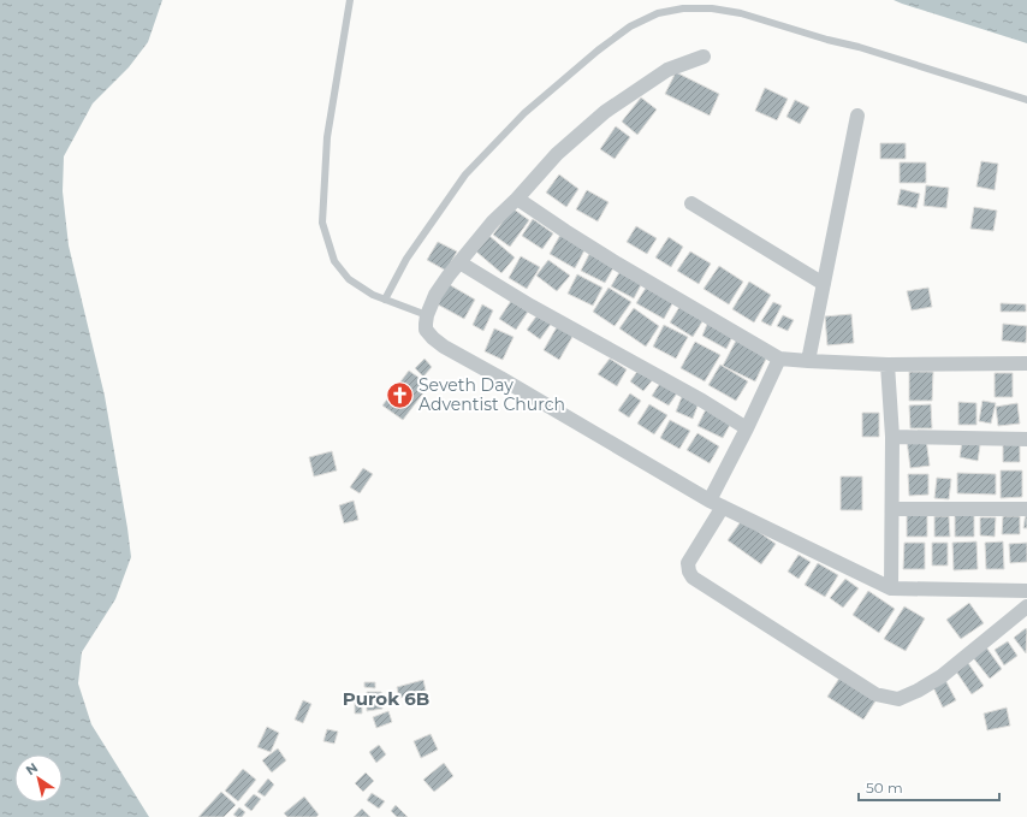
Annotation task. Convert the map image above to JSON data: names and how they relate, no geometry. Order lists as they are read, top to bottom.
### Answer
{
  "districts": ["Purok 6B"],
  "places": {
    "church": ["Seveth Day Adventist Church"]
  },
  "scale_bar": "50 m",
  "north": "top left"
}
